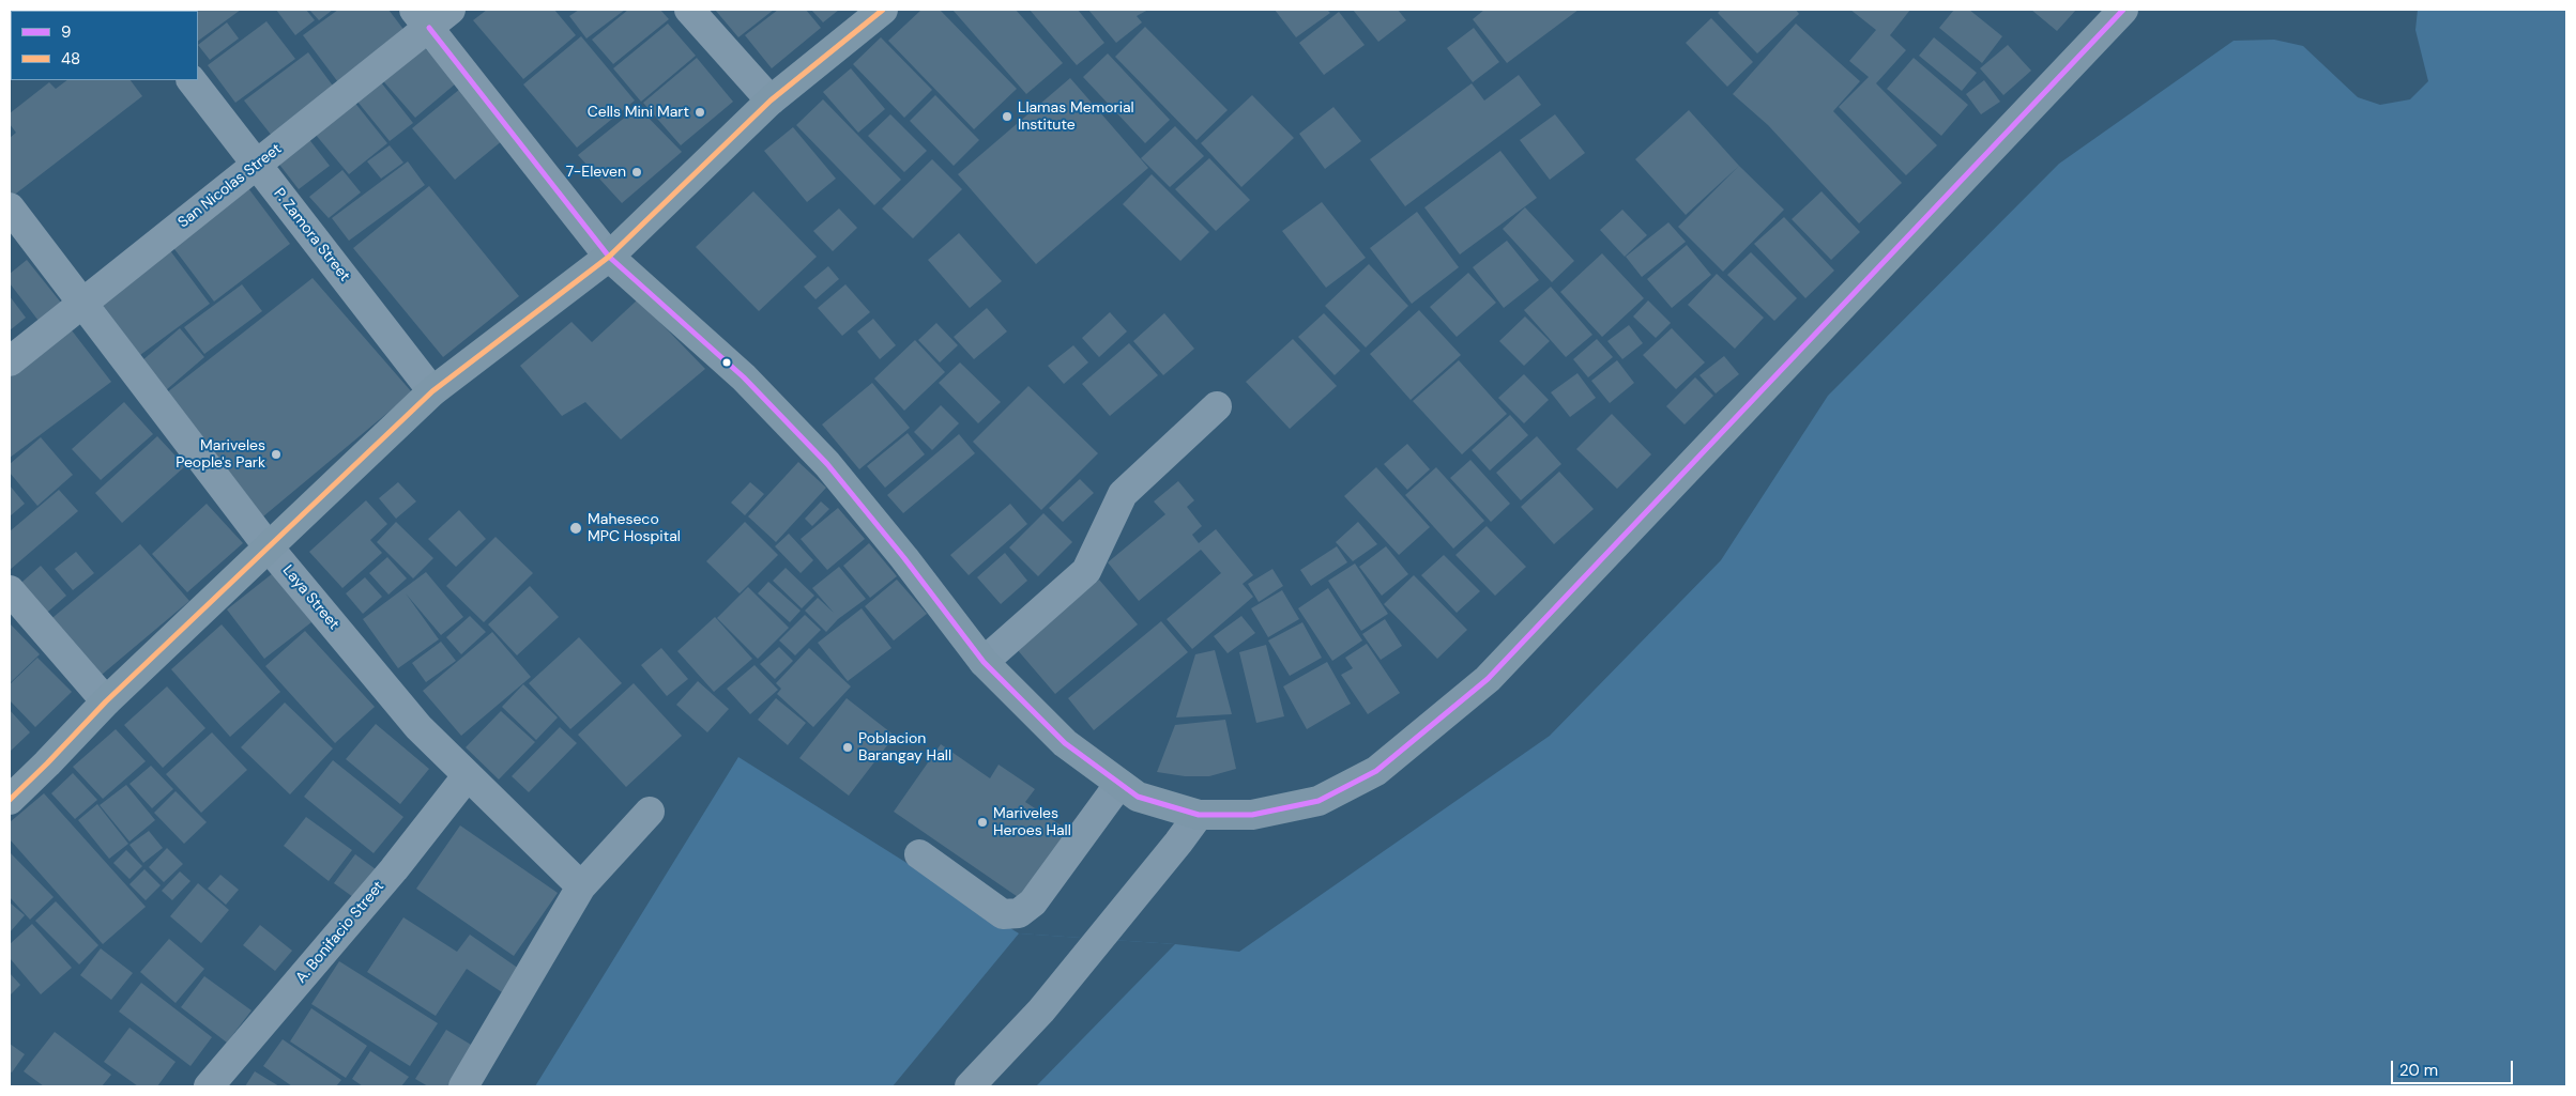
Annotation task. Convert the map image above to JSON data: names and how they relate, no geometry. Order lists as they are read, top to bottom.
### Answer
{
  "streets": {
    "street": [
      "San Nicolas Street",
      "P. Zamora Street",
      "Laya Street",
      "A. Bonifacio Street"
    ]
  },
  "crossings": [
    ["San Nicolas Street", "P. Zamora Street"],
    ["San Nicolas Street", "Laya Street"],
    ["Laya Street", "A. Bonifacio Street"]
  ],
  "places": [
    "Cells Mini Mart",
    "Llamas Memorial Institute",
    "7-Eleven",
    "Mariveles People's Park",
    "Maheseco MPC Hospital",
    "Poblacion Barangay Hall",
    "Mariveles Heroes Hall"
  ],
  "lines": ["transit line 9", "transit line 48"],
  "legend": ["9", "48"],
  "scale_bar": "20 m"
}
